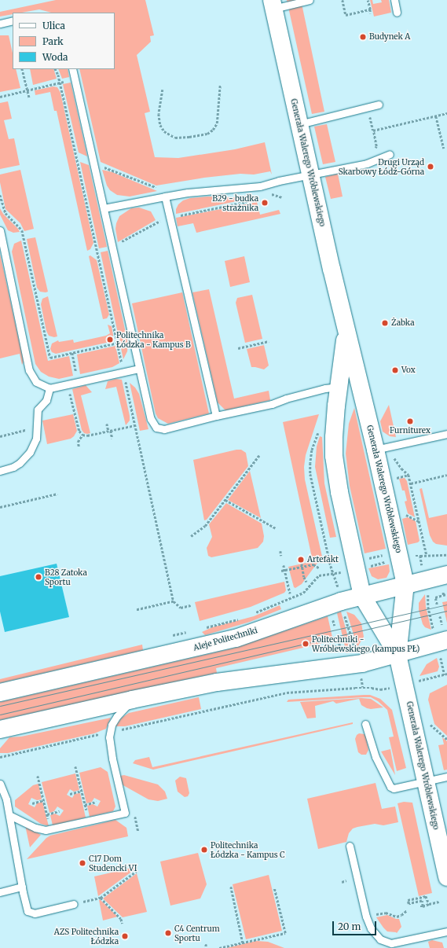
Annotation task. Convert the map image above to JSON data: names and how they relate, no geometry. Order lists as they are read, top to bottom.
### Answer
{
  "streets": {
    "street": ["Generała Walerego Wróblewskiego", "Aleje Politechniki"]
  },
  "crossings": [
    ["Generała Walerego Wróblewskiego", "Aleje Politechniki"]
  ],
  "places": [
    "Budynek A",
    "Drugi Urząd Skarbowy Łódź-Górna",
    "B29 - budka strażnika",
    "Żabka",
    "Politechnika Łódzka - Kampus B",
    "Vox",
    "Furniturex",
    "Artefakt",
    "B28 Zatoka Sportu",
    "Politechniki - Wróblewskiego (kampus PŁ)",
    "Politechnika Łódzka - Kampus C",
    "C17 Dom Studencki VI",
    "C4 Centrum Sportu",
    "AZS Politechnika Łódzka"
  ],
  "legend": ["Ulica", "Park", "Woda"],
  "scale_bar": "20 m"
}
